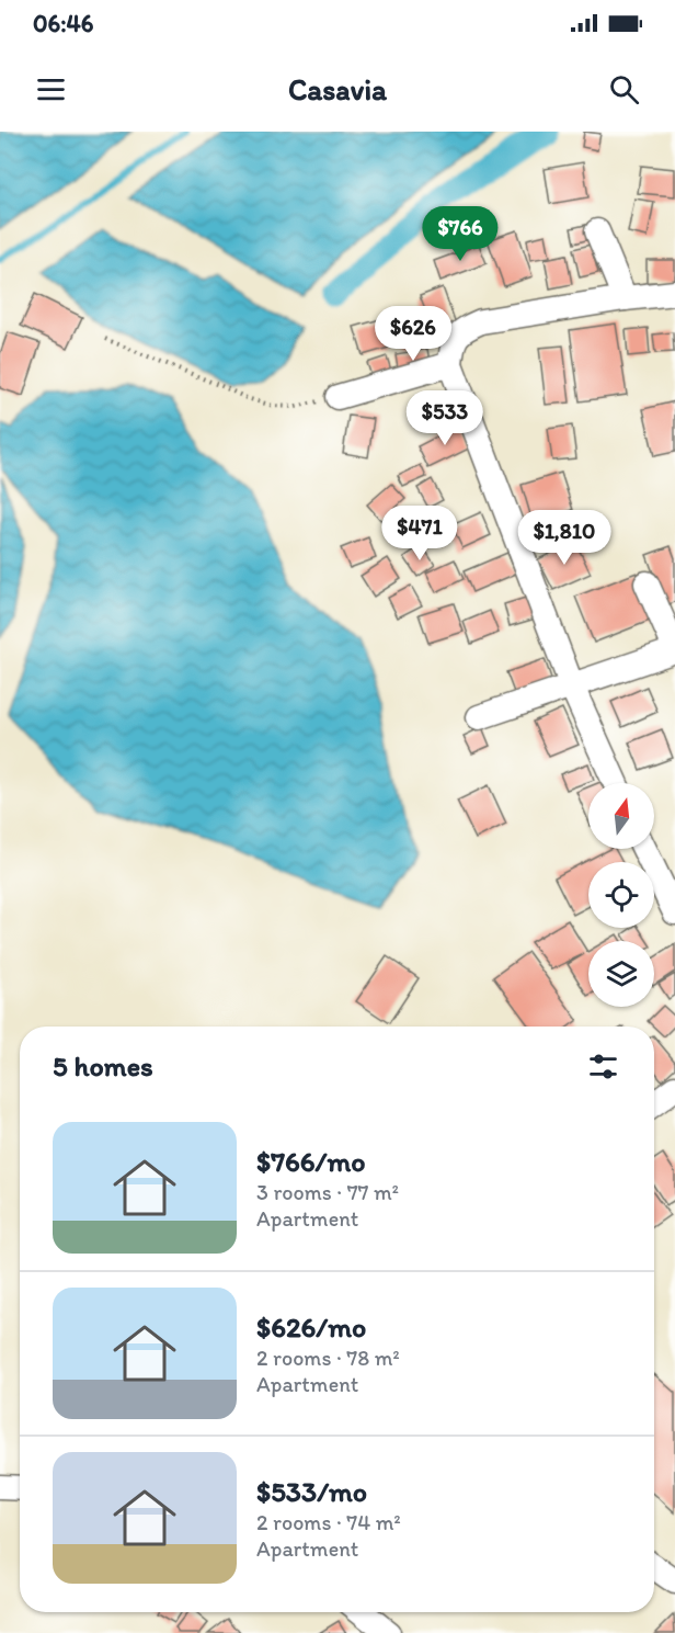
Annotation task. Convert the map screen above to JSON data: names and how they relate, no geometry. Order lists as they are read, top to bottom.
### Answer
{
  "north": "top",
  "page": {
    "status": "06:46",
    "header": "Casavia",
    "price": [
      "$766",
      "$626",
      "$533",
      "$471",
      "$1,810"
    ],
    "heading": "5 homes",
    "list": [
      {
        "name": "$766/mo",
        "note": "3 rooms · 77 m² · Apartment"
      },
      {
        "name": "$626/mo",
        "note": "2 rooms · 78 m² · Apartment"
      },
      {
        "name": "$533/mo",
        "note": "2 rooms · 74 m² · Apartment"
      }
    ]
  }
}
